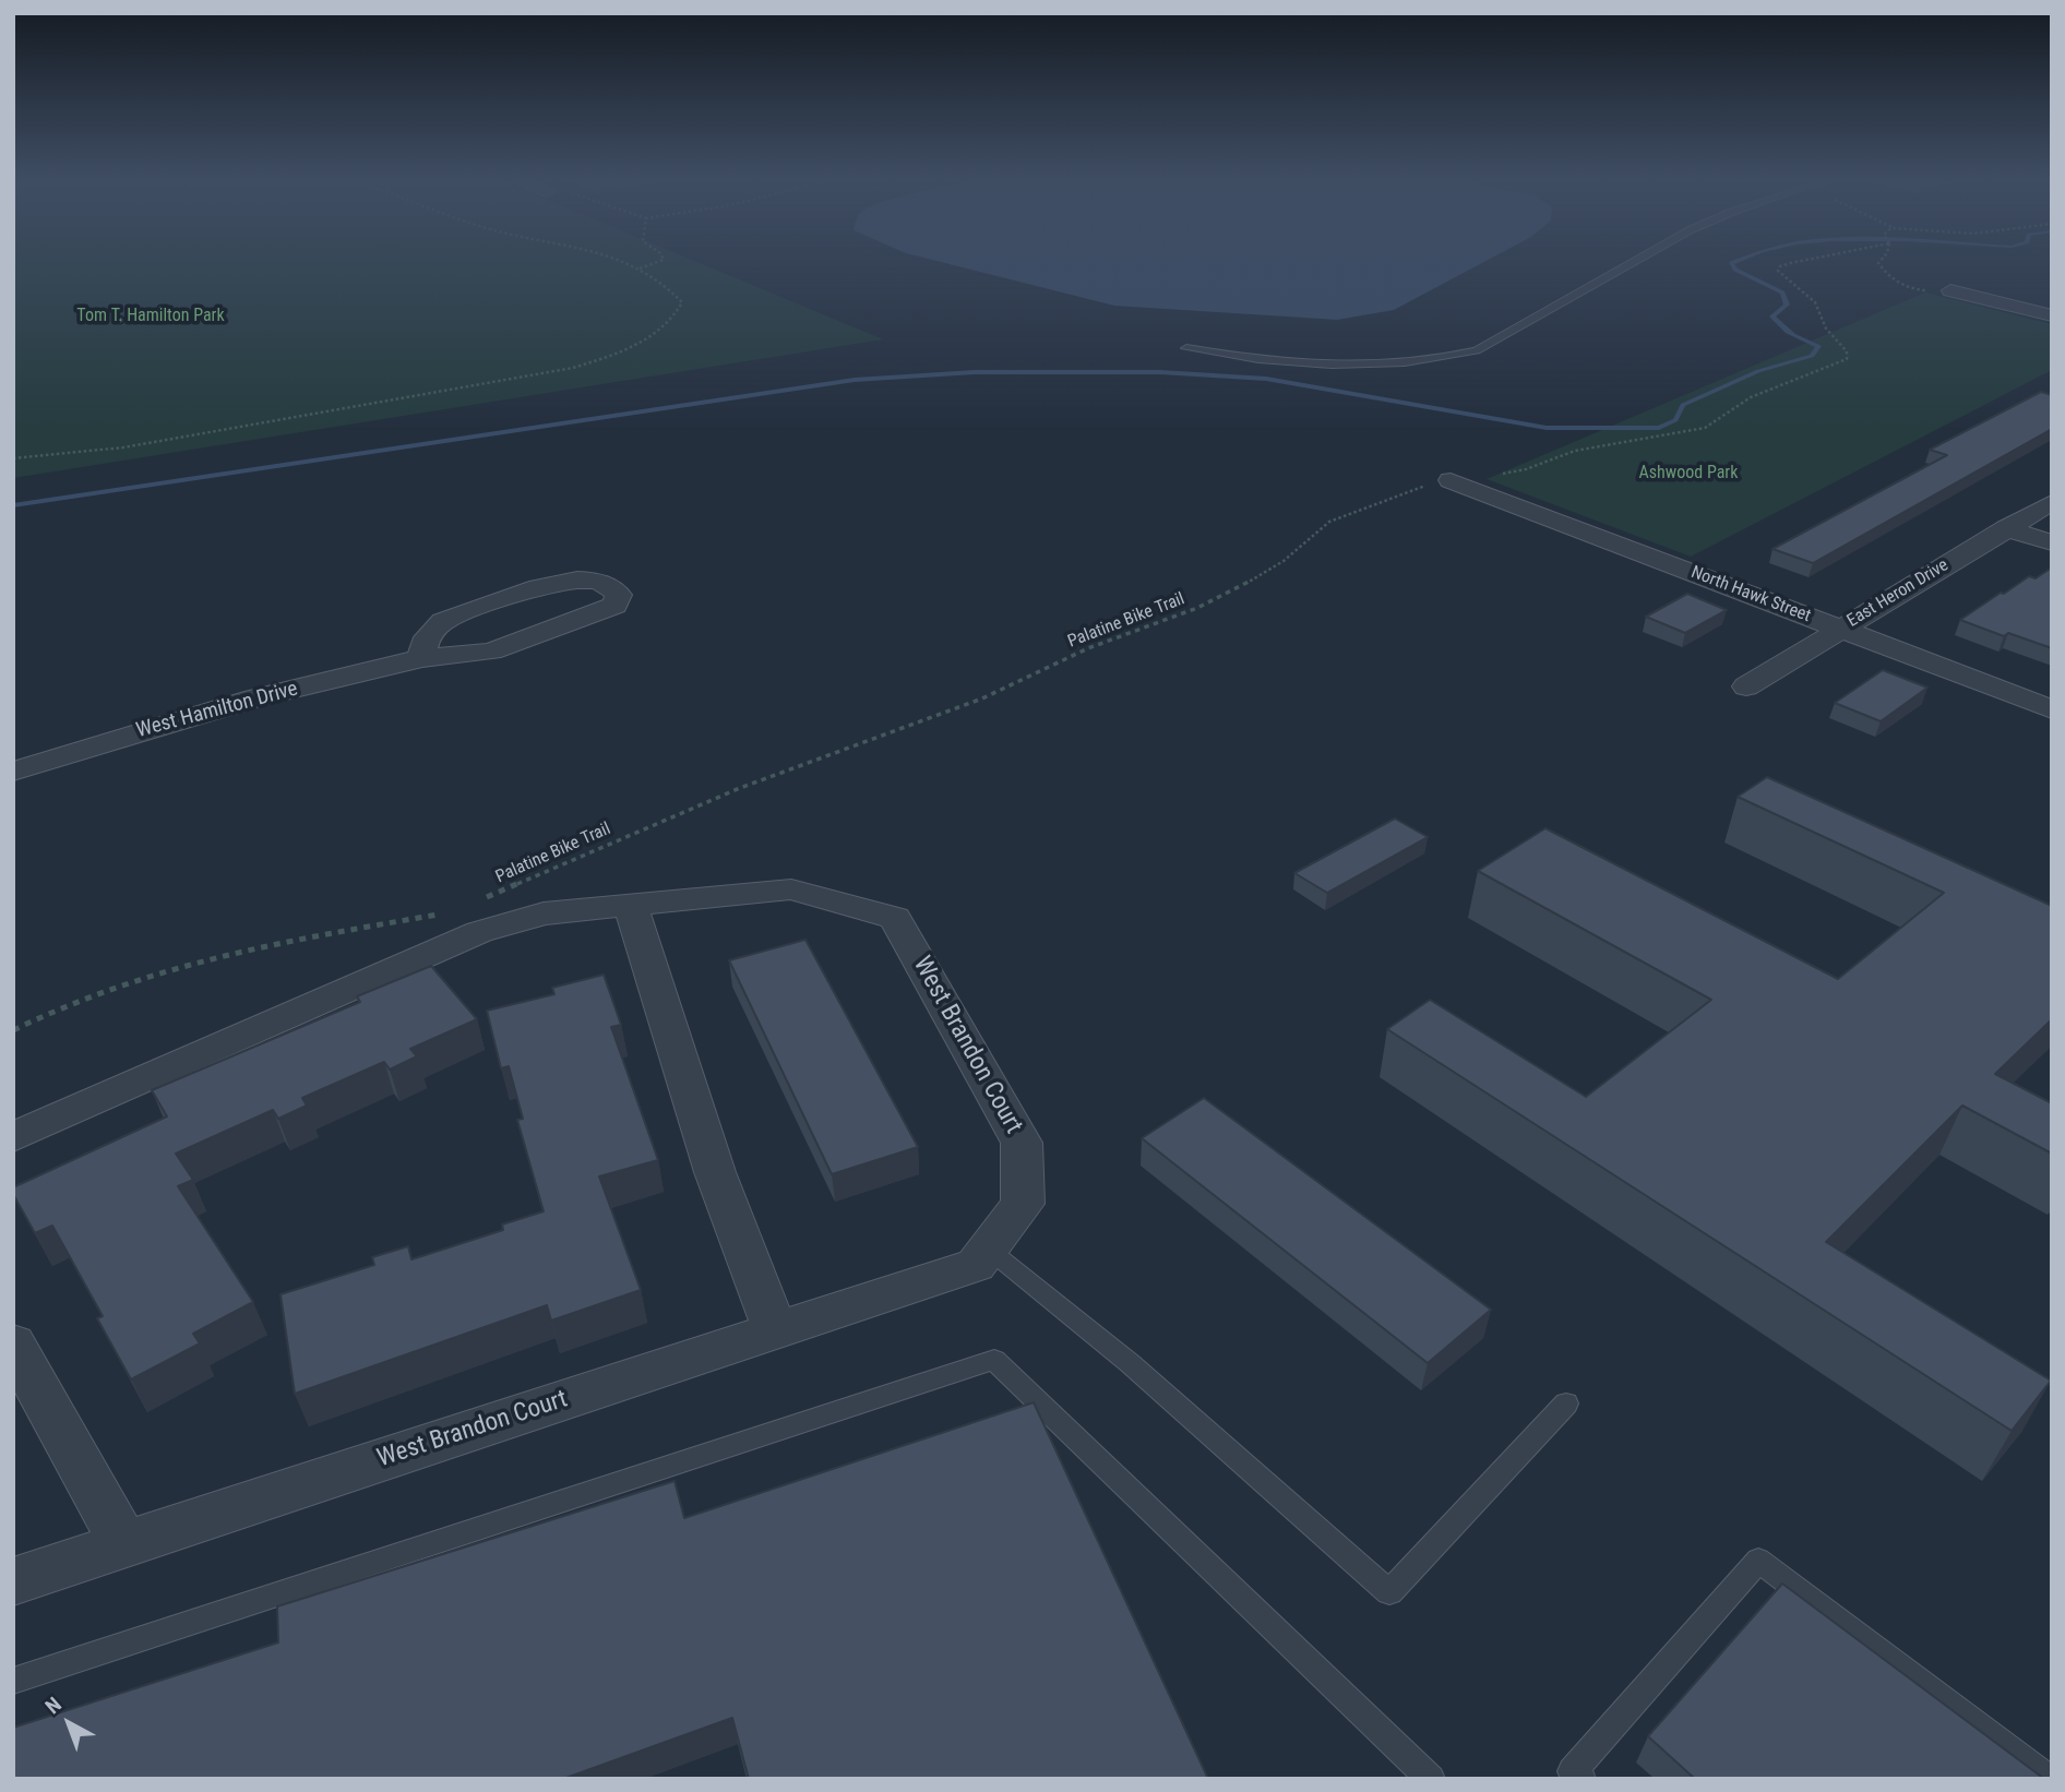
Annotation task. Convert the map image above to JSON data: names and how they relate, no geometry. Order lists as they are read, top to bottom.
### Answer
{
  "streets": {
    "street": [
      "East Heron Drive",
      "North Hawk Street",
      "West Hamilton Drive",
      "West Brandon Court"
    ],
    "path": ["Palatine Bike Trail"]
  },
  "crossings": [
    ["East Heron Drive", "North Hawk Street"],
    ["North Hawk Street", "Palatine Bike Trail"]
  ],
  "parks": ["Tom T. Hamilton Park", "Ashwood Park"],
  "north": "top left"
}
